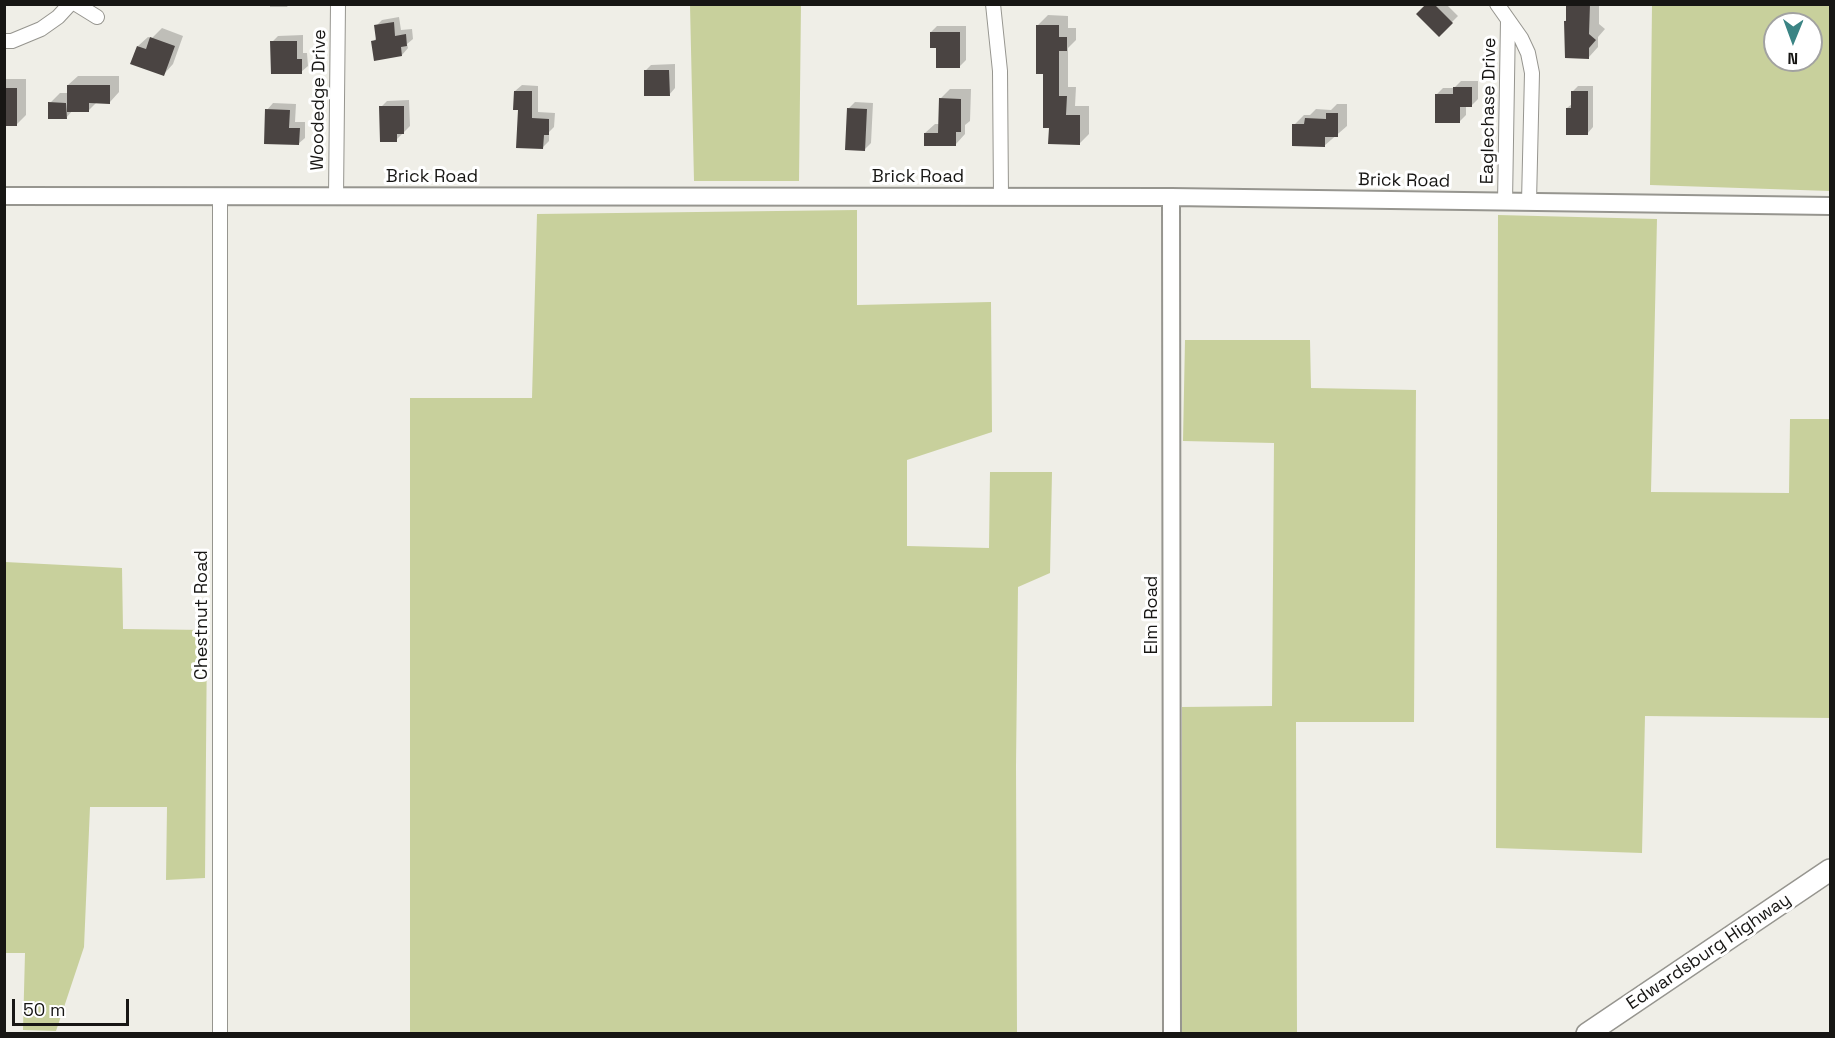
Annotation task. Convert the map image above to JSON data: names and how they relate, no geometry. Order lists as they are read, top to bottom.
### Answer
{
  "streets": {
    "main road": ["Edwardsburg Highway"],
    "street": [
      "Woodedge Drive",
      "Eaglechase Drive",
      "Brick Road",
      "Chestnut Road",
      "Elm Road"
    ]
  },
  "crossings": [
    ["Woodedge Drive", "Brick Road"],
    ["Eaglechase Drive", "Brick Road"],
    ["Brick Road", "Chestnut Road"],
    ["Brick Road", "Elm Road"]
  ],
  "scale_bar": "50 m",
  "north": "bottom"
}
